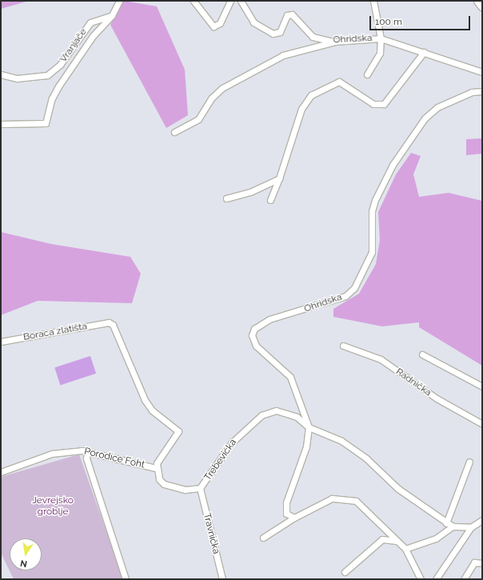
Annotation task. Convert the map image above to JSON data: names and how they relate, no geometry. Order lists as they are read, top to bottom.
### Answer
{
  "streets": {
    "street": [
      "Ohridska",
      "Vranjače",
      "Boraca zlatišta",
      "Radnička",
      "Porodice Foht",
      "Trebevićka",
      "Travnička"
    ]
  },
  "crossings": [
    ["Ohridska", "Trebevićka"],
    ["Boraca zlatišta", "Porodice Foht"],
    ["Boraca zlatišta", "Trebevićka"],
    ["Porodice Foht", "Trebevićka"],
    ["Trebevićka", "Travnička"]
  ],
  "parks": ["Jevrejsko groblje"],
  "scale_bar": "100 m",
  "north": "bottom"
}
